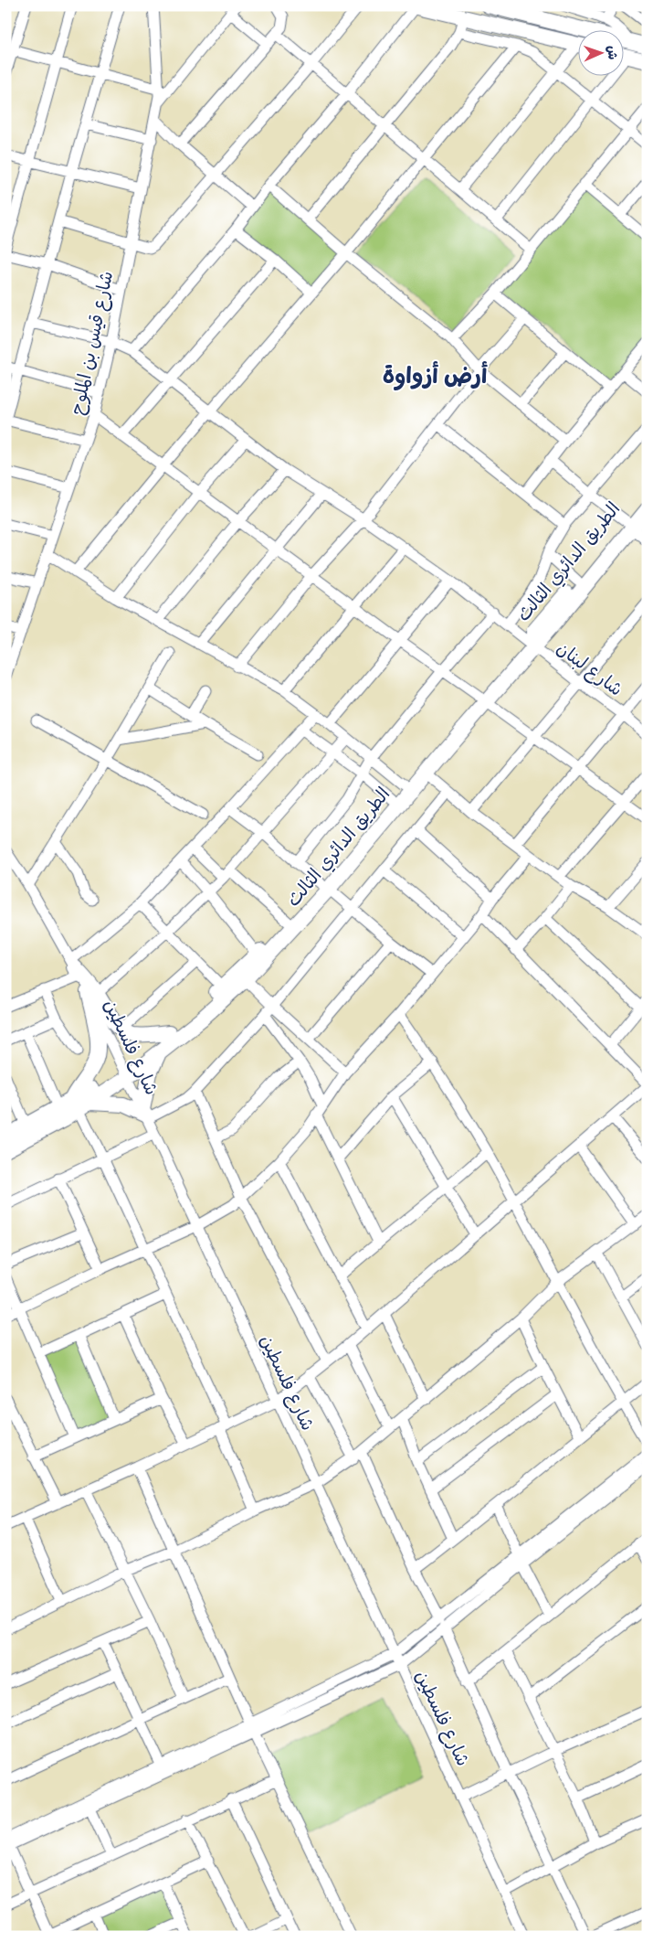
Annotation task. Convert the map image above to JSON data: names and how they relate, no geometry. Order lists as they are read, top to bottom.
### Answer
{
  "streets": {
    "highway": ["الطريق الدائري الثالث"],
    "street": ["شارع قيس بن الملوح", "شارع لبنان", "شارع فلسطين"]
  },
  "crossings": [
    ["شارع قيس بن الملوح", "شارع لبنان"],
    ["الطريق الدائري الثالث", "شارع لبنان"],
    ["الطريق الدائري الثالث", "شارع فلسطين"]
  ],
  "districts": ["أرض أزواوة"],
  "north": "right"
}
